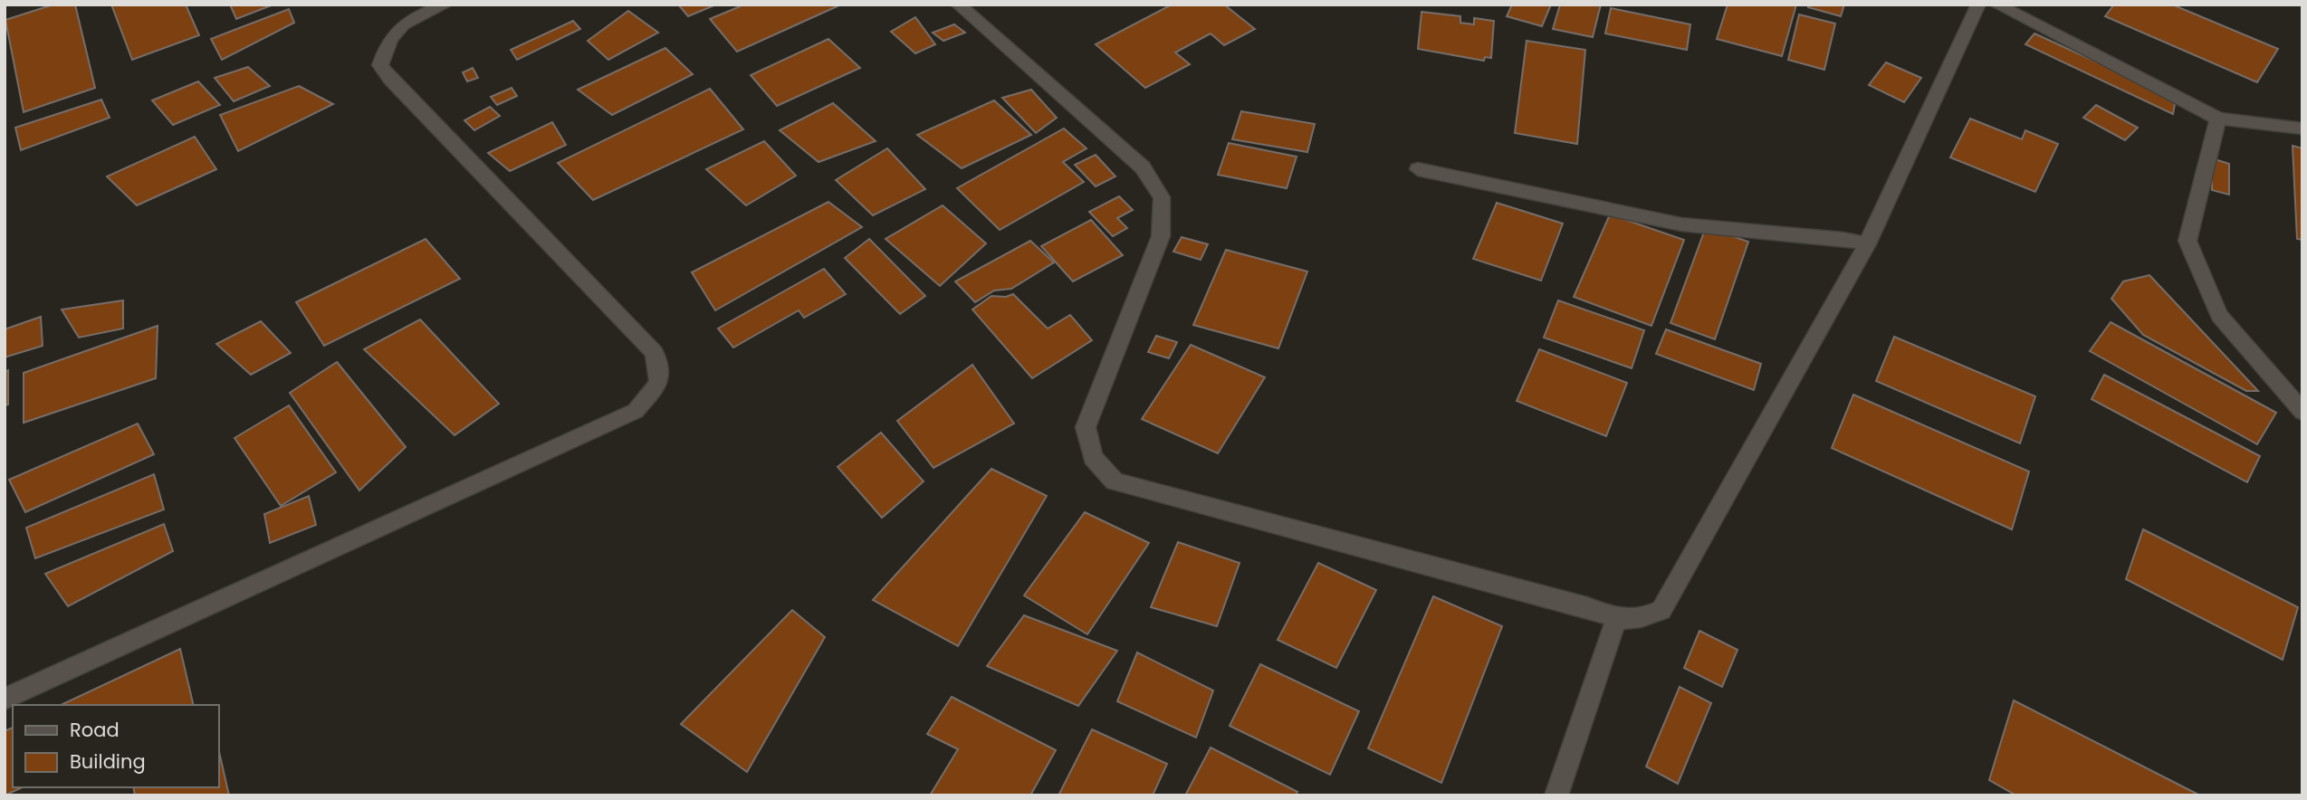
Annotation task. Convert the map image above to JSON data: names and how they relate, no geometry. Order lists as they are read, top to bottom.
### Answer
{
  "legend": ["Road", "Building"]
}
